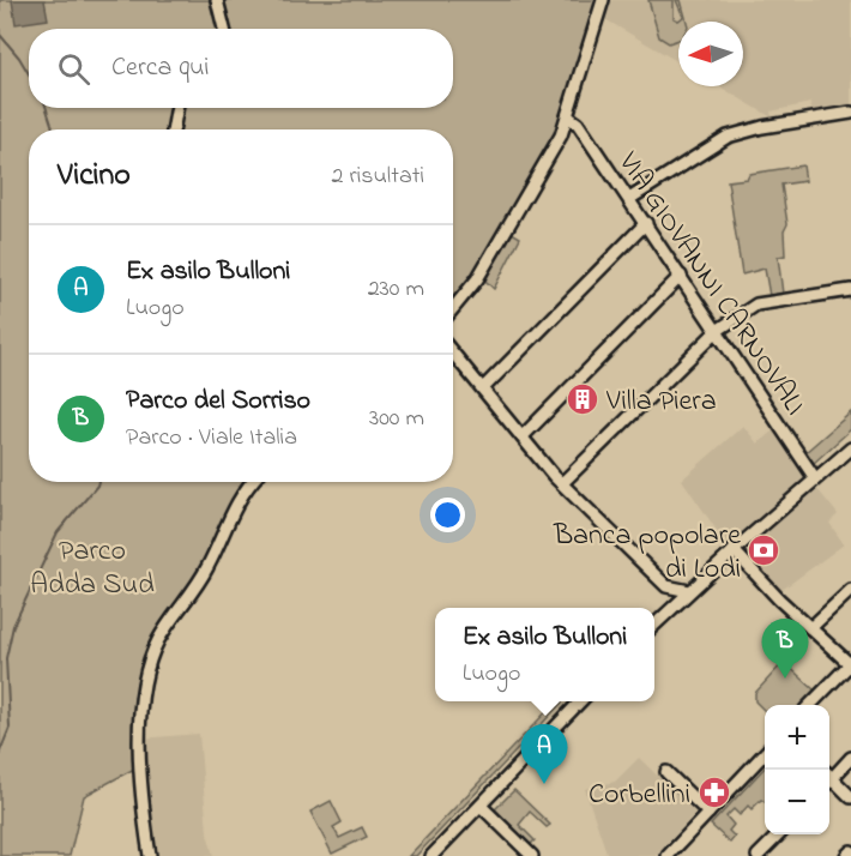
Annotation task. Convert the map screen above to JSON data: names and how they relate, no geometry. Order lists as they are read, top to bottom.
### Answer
{
  "streets": {
    "street": ["VIA GIOVANNI CARNOVALI"]
  },
  "parks": ["Parco Adda Sud"],
  "places": {
    "building": ["Villa Piera"],
    "bank": ["Banca popolare di Lodi"],
    "pharmacy": ["Corbellini"]
  },
  "north": "left",
  "page": {
    "search": "Cerca qui",
    "heading": ["Vicino", "2 risultati"],
    "list": [
      {
        "mark": "A",
        "name": "Ex asilo Bulloni",
        "note": "Luogo",
        "value": "230 m"
      },
      {
        "mark": "B",
        "name": "Parco del Sorriso",
        "note": "Parco · Viale Italia",
        "value": "300 m"
      }
    ],
    "popup": ["Ex asilo Bulloni", "Luogo"],
    "pins": ["B", "A"],
    "map_buttons": ["+", "−"]
  }
}
